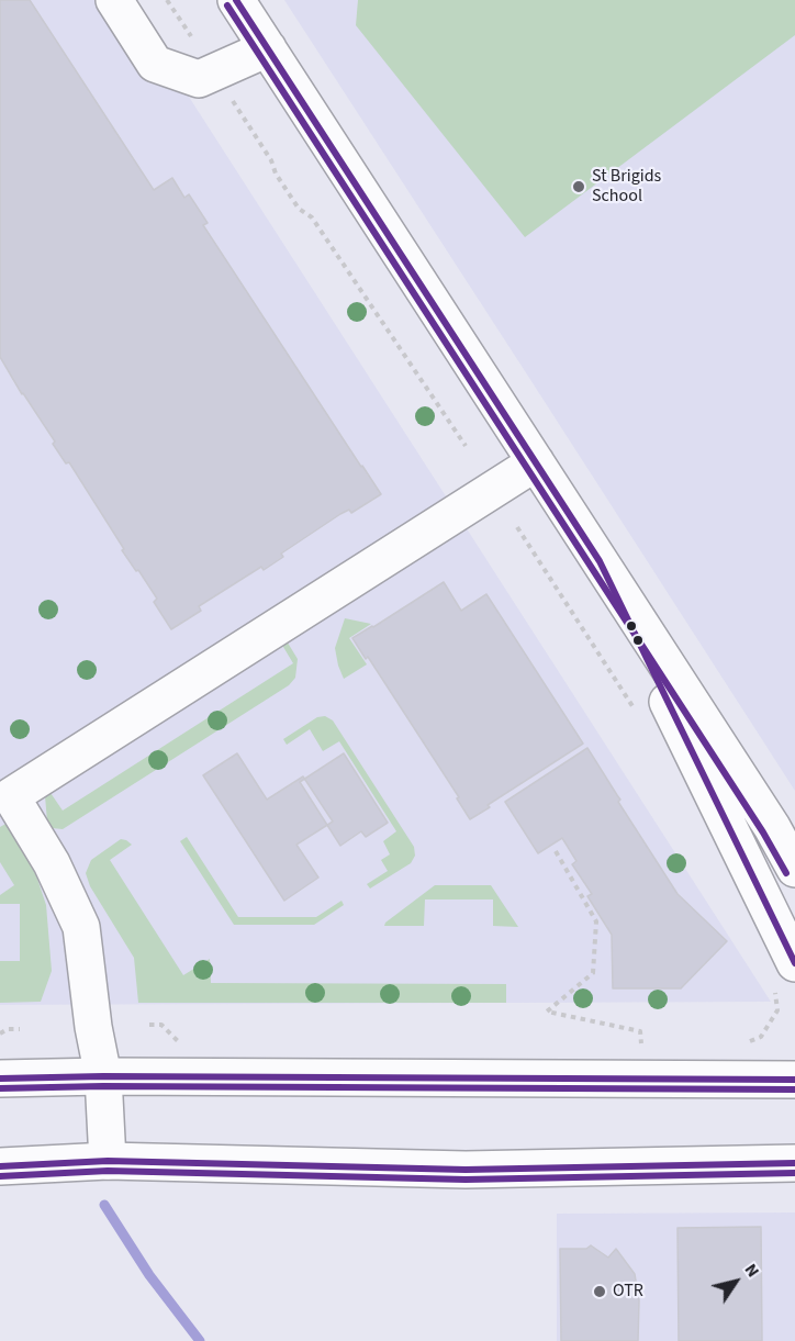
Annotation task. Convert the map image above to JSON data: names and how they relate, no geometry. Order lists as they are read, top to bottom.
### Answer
{
  "places": ["St Brigids School", "OTR"],
  "north": "top right"
}
